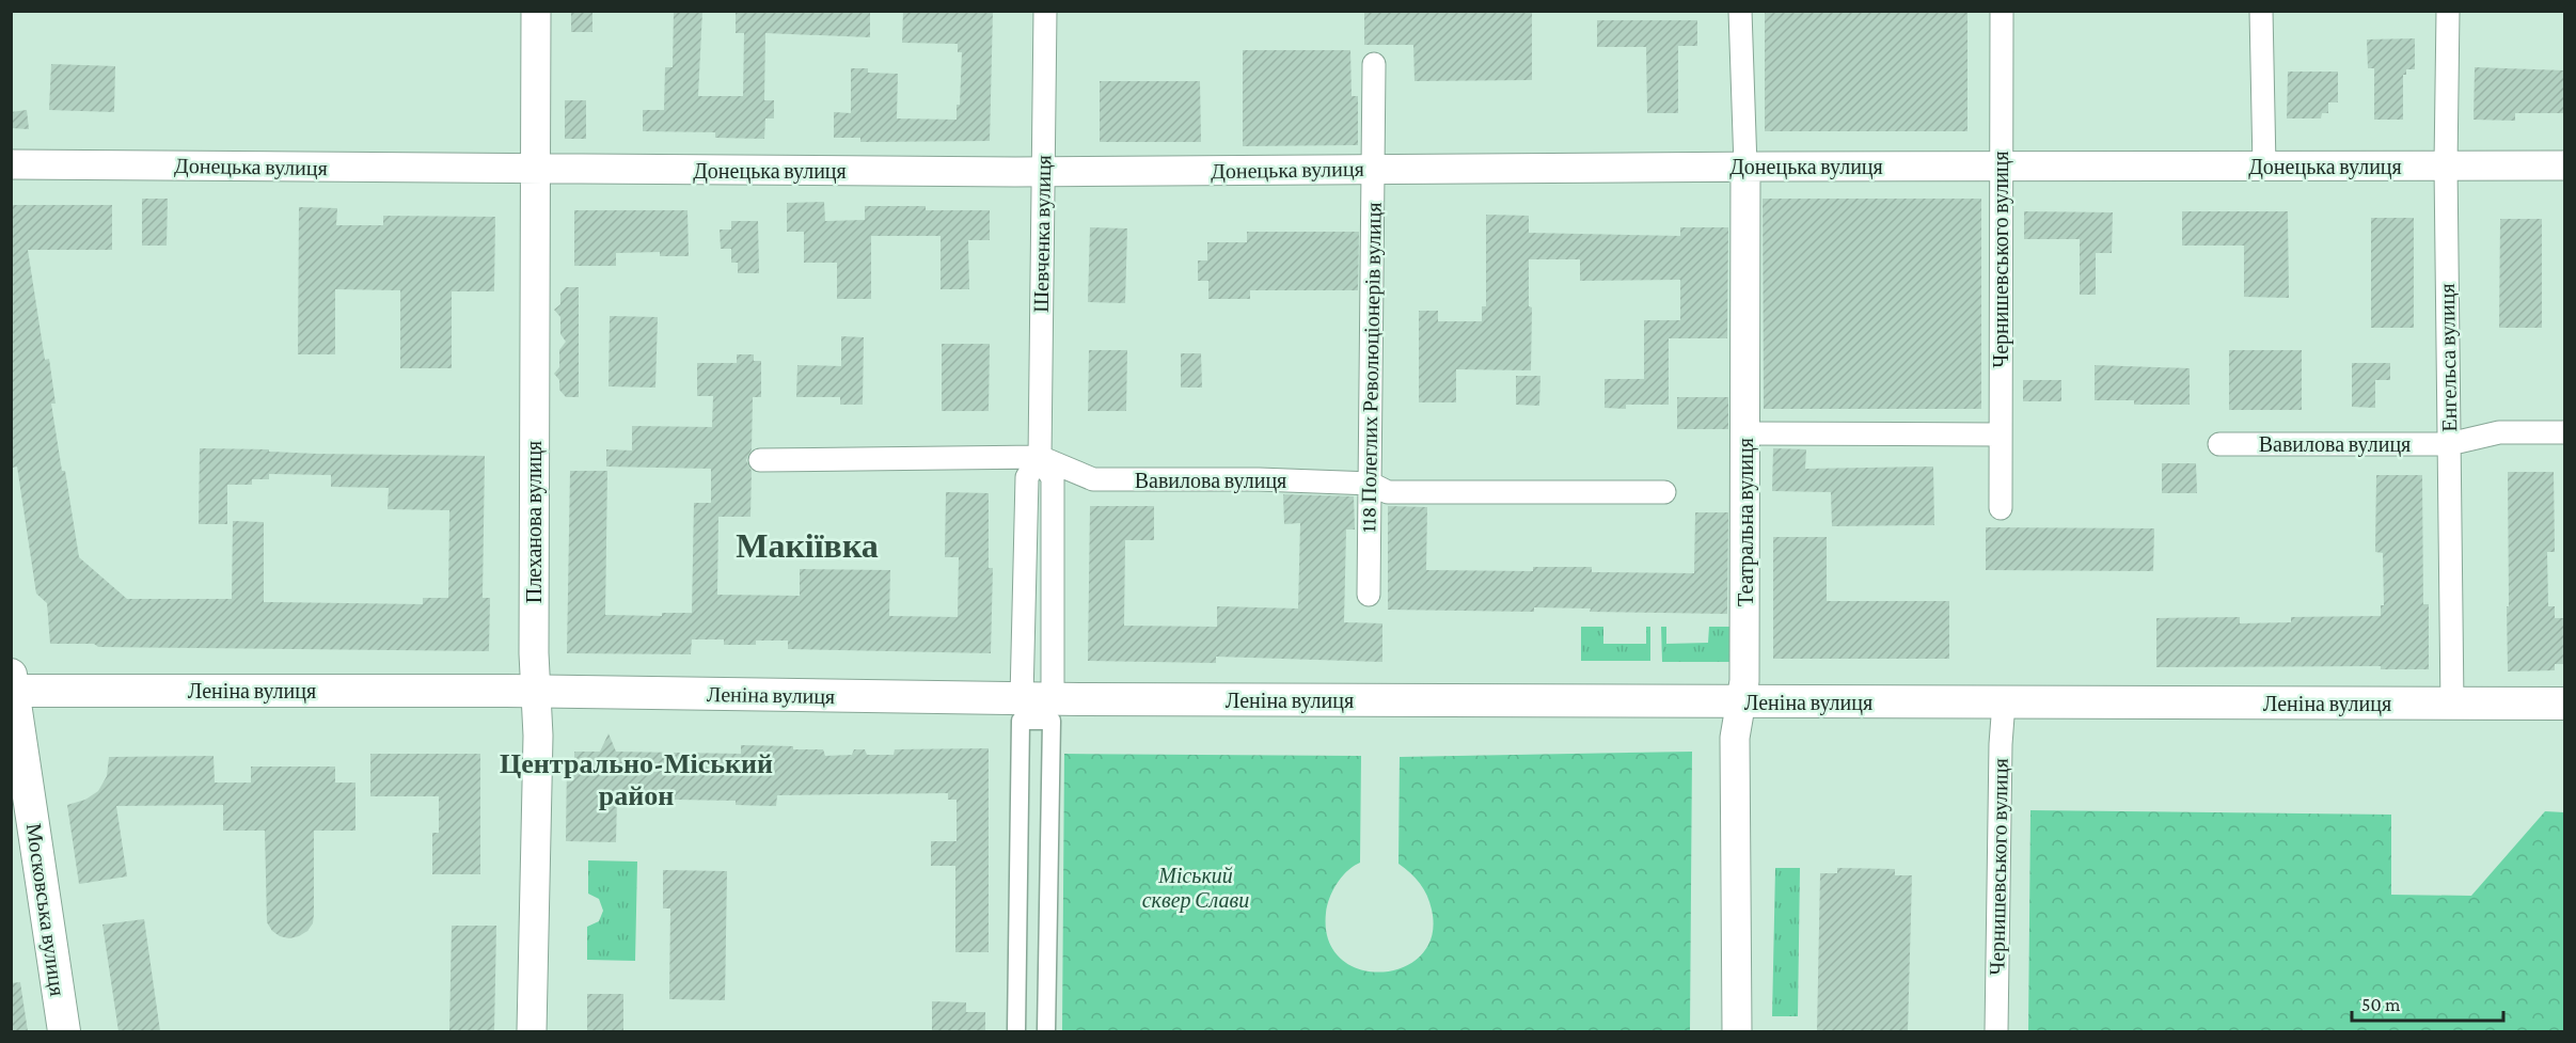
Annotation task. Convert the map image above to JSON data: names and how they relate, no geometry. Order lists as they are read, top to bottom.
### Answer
{
  "streets": {
    "main road": ["Леніна вулиця", "Московська вулиця"],
    "street": [
      "Донецька вулиця",
      "Шевченка вулиця",
      "Чернишевського вулиця",
      "Енгельса вулиця",
      "118 Полеглих Революціонерів вулиця",
      "Вавилова вулиця",
      "Плеханова вулиця",
      "Театральна вулиця"
    ]
  },
  "crossings": [
    ["Донецька вулиця", "Шевченка вулиця"],
    ["Донецька вулиця", "Чернишевського вулиця"],
    ["Донецька вулиця", "Енгельса вулиця"],
    ["Донецька вулиця", "118 Полеглих Революціонерів вулиця"],
    ["Донецька вулиця", "Плеханова вулиця"],
    ["Донецька вулиця", "Театральна вулиця"],
    ["Шевченка вулиця", "Вавилова вулиця"],
    ["Шевченка вулиця", "Леніна вулиця"],
    ["Чернишевського вулиця", "Леніна вулиця"],
    ["Енгельса вулиця", "Вавилова вулиця"],
    ["Енгельса вулиця", "Леніна вулиця"],
    ["118 Полеглих Революціонерів вулиця", "Вавилова вулиця"],
    ["Плеханова вулиця", "Леніна вулиця"],
    ["Театральна вулиця", "Леніна вулиця"],
    ["Леніна вулиця", "Московська вулиця"]
  ],
  "districts": ["Макіївка", "Центрально-Міський район"],
  "parks": ["Міський сквер Слави"],
  "scale_bar": "50 m"
}
